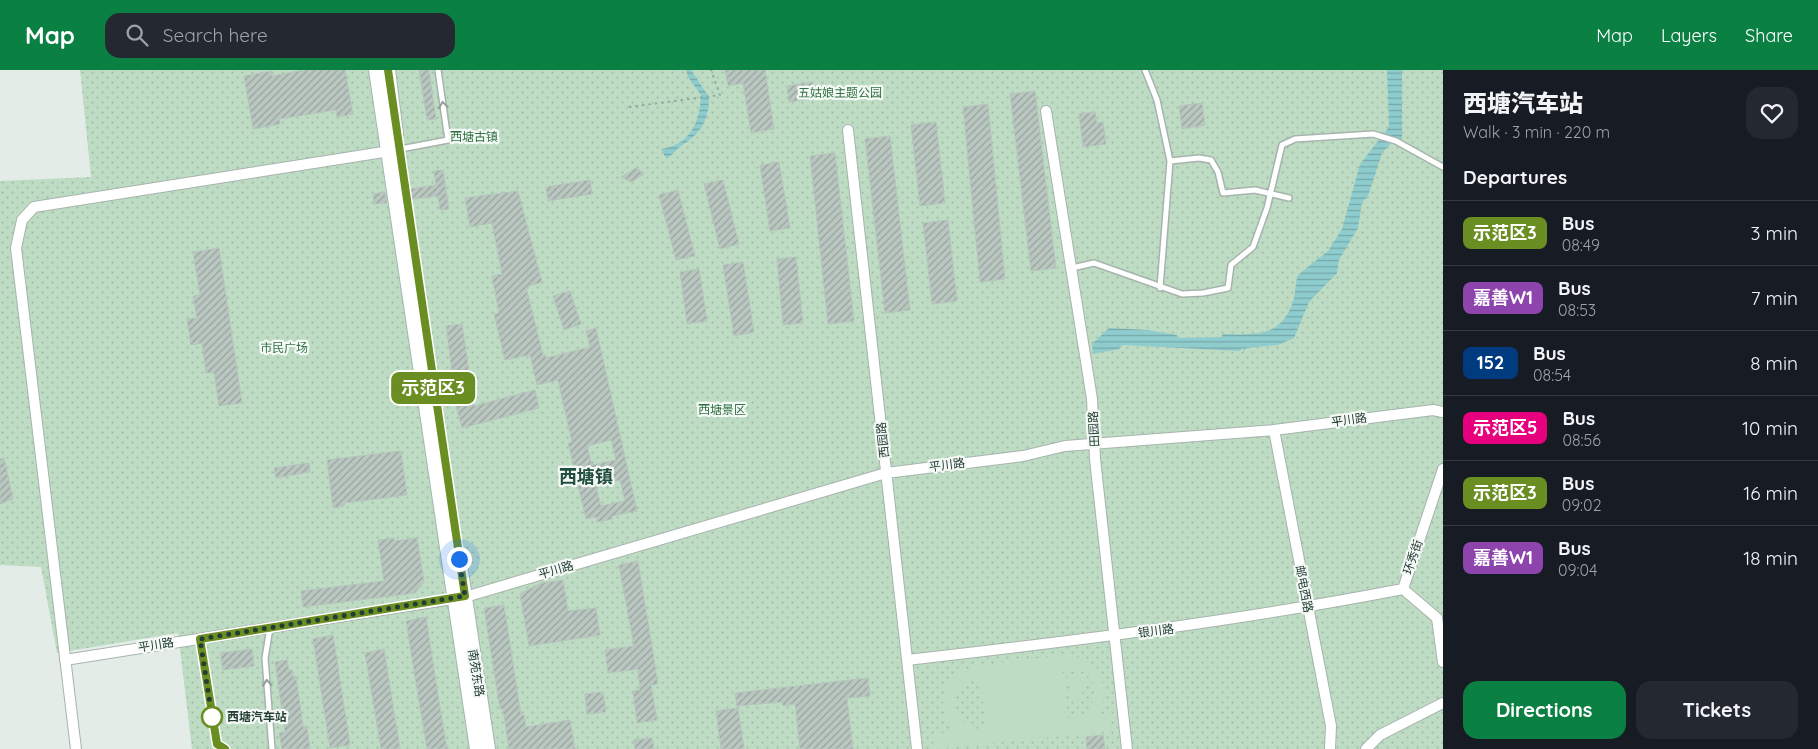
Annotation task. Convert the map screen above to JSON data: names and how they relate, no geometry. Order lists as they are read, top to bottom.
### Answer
{
  "streets": {
    "main road": ["南苑东路"],
    "street": [
      "平川路",
      "田园路",
      "西园路",
      "环秀街",
      "邮电西路",
      "银川路"
    ]
  },
  "crossings": [
    ["平川路", "田园路"],
    ["平川路", "西园路"],
    ["平川路", "邮电西路"],
    ["平川路", "南苑东路"],
    ["田园路", "银川路"],
    ["西园路", "银川路"],
    ["环秀街", "银川路"],
    ["邮电西路", "银川路"]
  ],
  "districts": ["西塘镇"],
  "parks": [
    "五姑娘主题公园",
    "西塘古镇",
    "市民广场",
    "西塘景区"
  ],
  "places": ["西塘汽车站"],
  "lines": ["bus line 示范区3"],
  "page": {
    "header": "Map",
    "search": "Search here",
    "nav": ["Map", "Layers", "Share"],
    "on_map": "示范区3",
    "heading": [
      ["西塘汽车站", "Walk · 3 min · 220 m"],
      "Departures"
    ],
    "list": [
      {
        "mark": "示范区3",
        "name": "Bus",
        "note": "08:49",
        "value": "3 min"
      },
      {
        "mark": "嘉善W1",
        "name": "Bus",
        "note": "08:53",
        "value": "7 min"
      },
      {
        "mark": "152",
        "name": "Bus",
        "note": "08:54",
        "value": "8 min"
      },
      {
        "mark": "示范区5",
        "name": "Bus",
        "note": "08:56",
        "value": "10 min"
      },
      {
        "mark": "示范区3",
        "name": "Bus",
        "note": "09:02",
        "value": "16 min"
      },
      {
        "mark": "嘉善W1",
        "name": "Bus",
        "note": "09:04",
        "value": "18 min"
      }
    ],
    "buttons": ["Directions", "Tickets"]
  }
}
